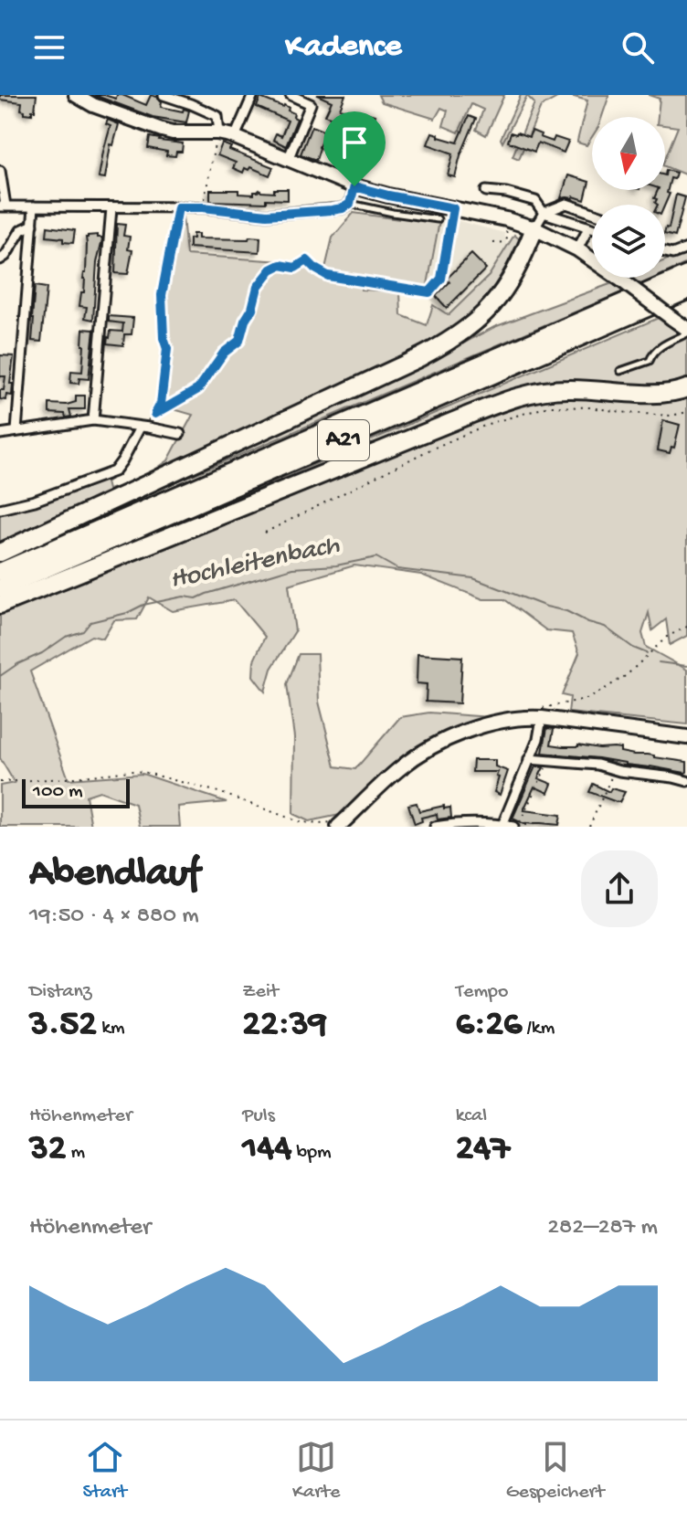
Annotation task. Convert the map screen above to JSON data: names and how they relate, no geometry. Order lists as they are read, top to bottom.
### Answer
{
  "streets": {
    "highway": ["A21"]
  },
  "water": ["Hochleitenbach"],
  "scale_bar": "100 m",
  "north": "bottom",
  "page": {
    "header": "Kadence",
    "scale": "100 m",
    "heading": ["Abendlauf", "19:50 · 4 × 880 m"],
    "stats": [
      ["Distanz", "3.52 km"],
      ["Zeit", "22:39"],
      ["Tempo", "6:26 /km"],
      ["Höhenmeter", "32 m"],
      ["Puls", "144 bpm"],
      ["kcal", "247"]
    ],
    "chart": ["Höhenmeter", "282–287 m"],
    "tabs": ["Start", "Karte", "Gespeichert"]
  }
}
